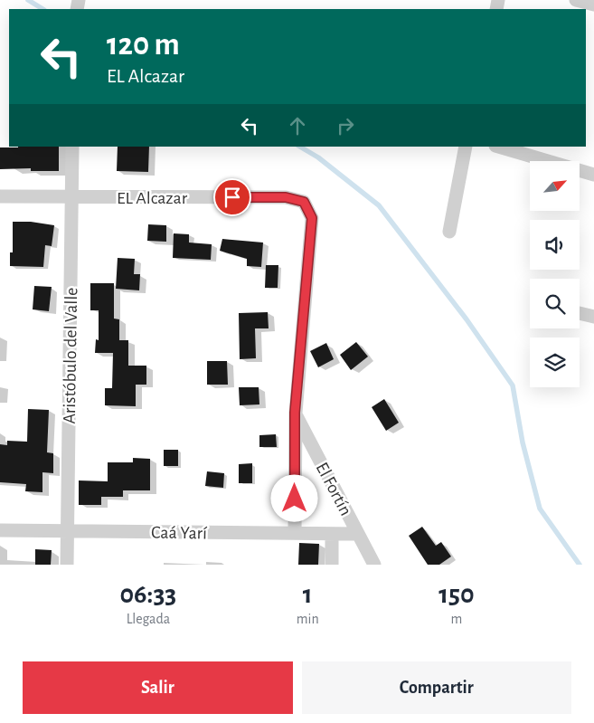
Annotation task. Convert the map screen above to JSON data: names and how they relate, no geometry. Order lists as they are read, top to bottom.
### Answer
{
  "streets": {
    "street": [
      "EL Alcazar",
      "Aristóbulo del Valle",
      "El Fortín",
      "Caá Yarí"
    ]
  },
  "crossings": [
    ["EL Alcazar", "Aristóbulo del Valle"],
    ["EL Alcazar", "El Fortín"],
    ["Aristóbulo del Valle", "Caá Yarí"],
    ["El Fortín", "Caá Yarí"]
  ],
  "north": "top right",
  "page": {
    "turn": ["120 m", "EL Alcazar"],
    "eta": [
      "06:33",
      "Llegada",
      "1",
      "min",
      "150",
      "m"
    ],
    "buttons": ["Salir", "Compartir"]
  }
}
